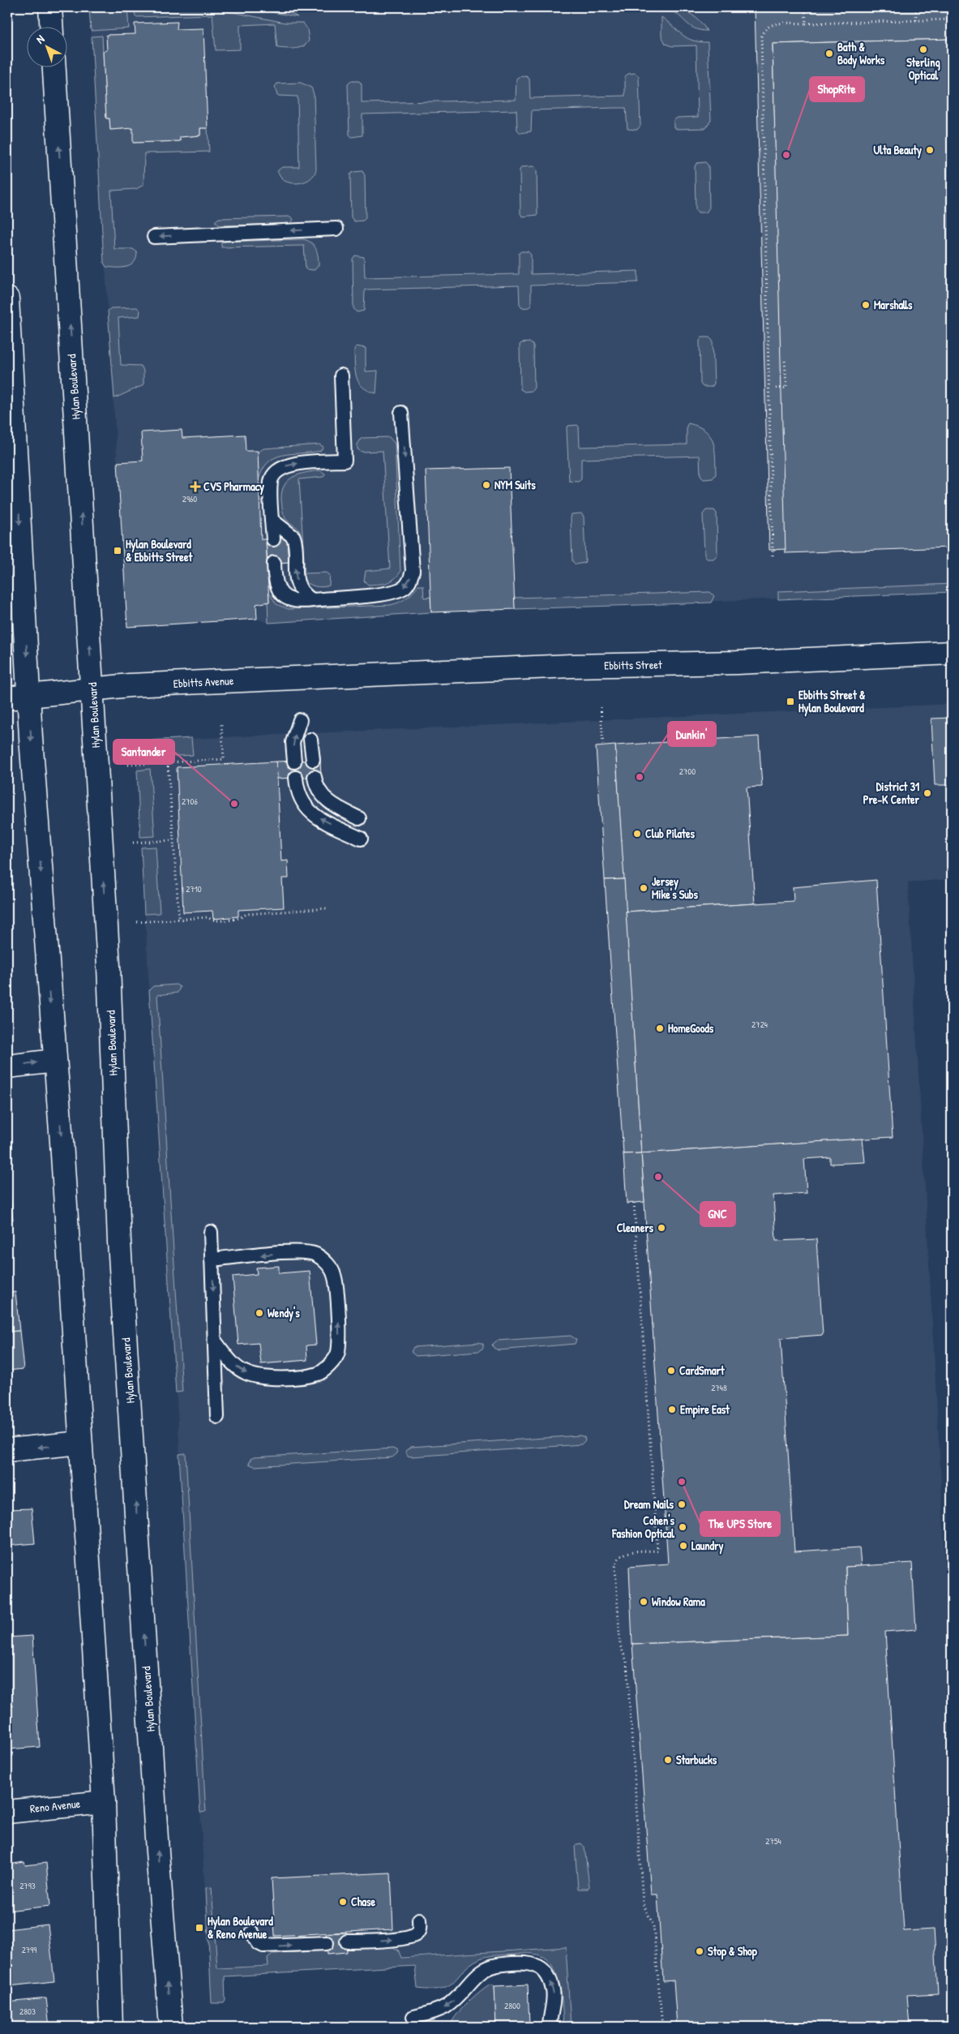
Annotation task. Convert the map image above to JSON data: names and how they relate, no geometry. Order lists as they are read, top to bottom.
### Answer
{
  "streets": {
    "main road": [
      "Hylan Boulevard",
      "Ebbitts Street",
      "Ebbitts Avenue",
      "Reno Avenue"
    ]
  },
  "crossings": [
    ["Hylan Boulevard", "Ebbitts Avenue"],
    ["Ebbitts Street", "Ebbitts Avenue"]
  ],
  "places": {
    "other": [
      "Sterling Optical",
      "Bath & Body Works",
      "Ulta Beauty",
      "ShopRite",
      "Marshalls",
      "NYM Suits",
      "Dunkin'",
      "District 31 Pre-K Center",
      "Santander",
      "Club Pilates",
      "Jersey Mike's Subs",
      "HomeGoods",
      "GNC",
      "Cleaners",
      "Wendy's",
      "CardSmart",
      "Empire East",
      "The UPS Store",
      "Dream Nails",
      "Cohen's Fashion Optical",
      "Laundry",
      "Window Rama",
      "Starbucks",
      "Chase",
      "Stop & Shop"
    ],
    "health": ["CVS Pharmacy"],
    "transit": ["Hylan Boulevard & Ebbitts Street", "Ebbitts Street & Hylan Boulevard", "Hylan Boulevard & Reno Avenue"]
  },
  "house_numbers": [
    "2960",
    "2700",
    "2706",
    "2710",
    "2724",
    "2748",
    "2754",
    "2793",
    "2799",
    "2800",
    "2803"
  ],
  "north": "top left"
}
